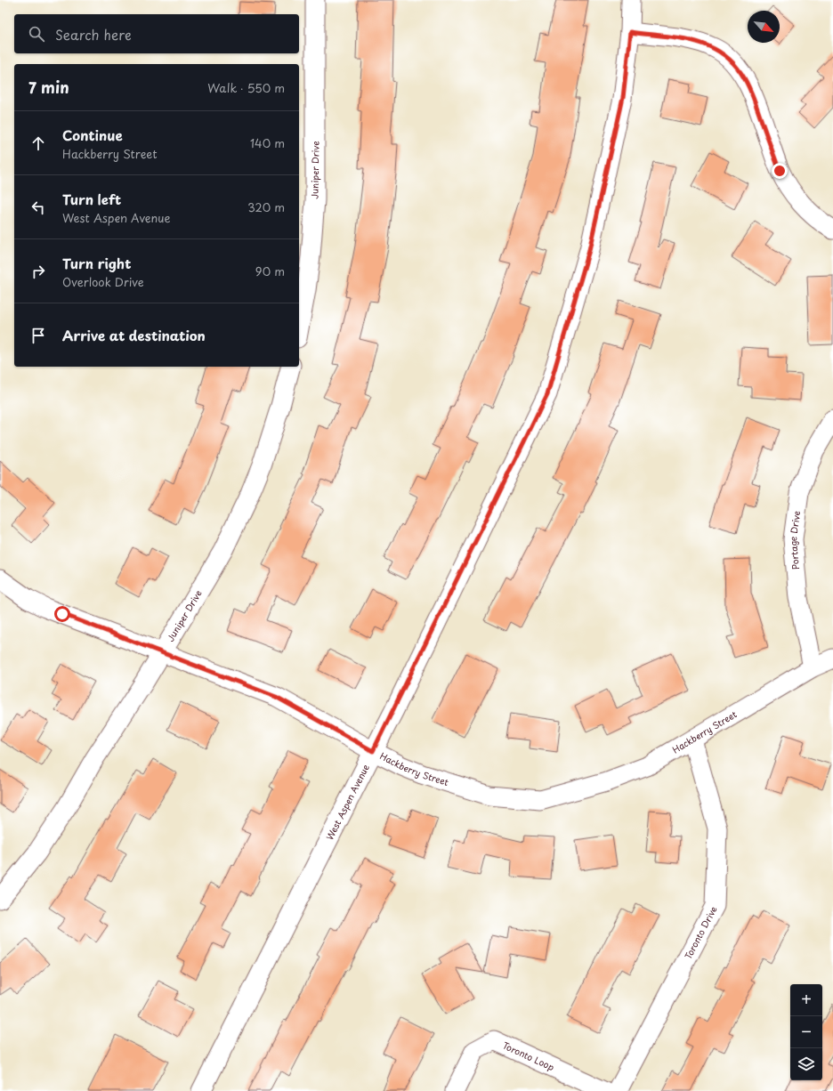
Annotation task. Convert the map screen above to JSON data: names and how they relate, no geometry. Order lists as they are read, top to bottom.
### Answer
{
  "streets": {
    "street": [
      "Juniper Drive",
      "Portage Drive",
      "Hackberry Street",
      "West Aspen Avenue",
      "Toronto Drive",
      "Toronto Loop"
    ]
  },
  "crossings": [
    ["Juniper Drive", "Hackberry Street"],
    ["Portage Drive", "Hackberry Street"],
    ["Hackberry Street", "West Aspen Avenue"],
    ["Hackberry Street", "Toronto Drive"]
  ],
  "north": "bottom right",
  "page": {
    "search": "Search here",
    "heading": ["7 min", "Walk · 550 m"],
    "list": [
      ["Continue", "Hackberry Street", "140 m"],
      ["Turn left", "West Aspen Avenue", "320 m"],
      ["Turn right", "Overlook Drive", "90 m"],
      "Arrive at destination"
    ],
    "map_buttons": ["+", "−"]
  }
}
